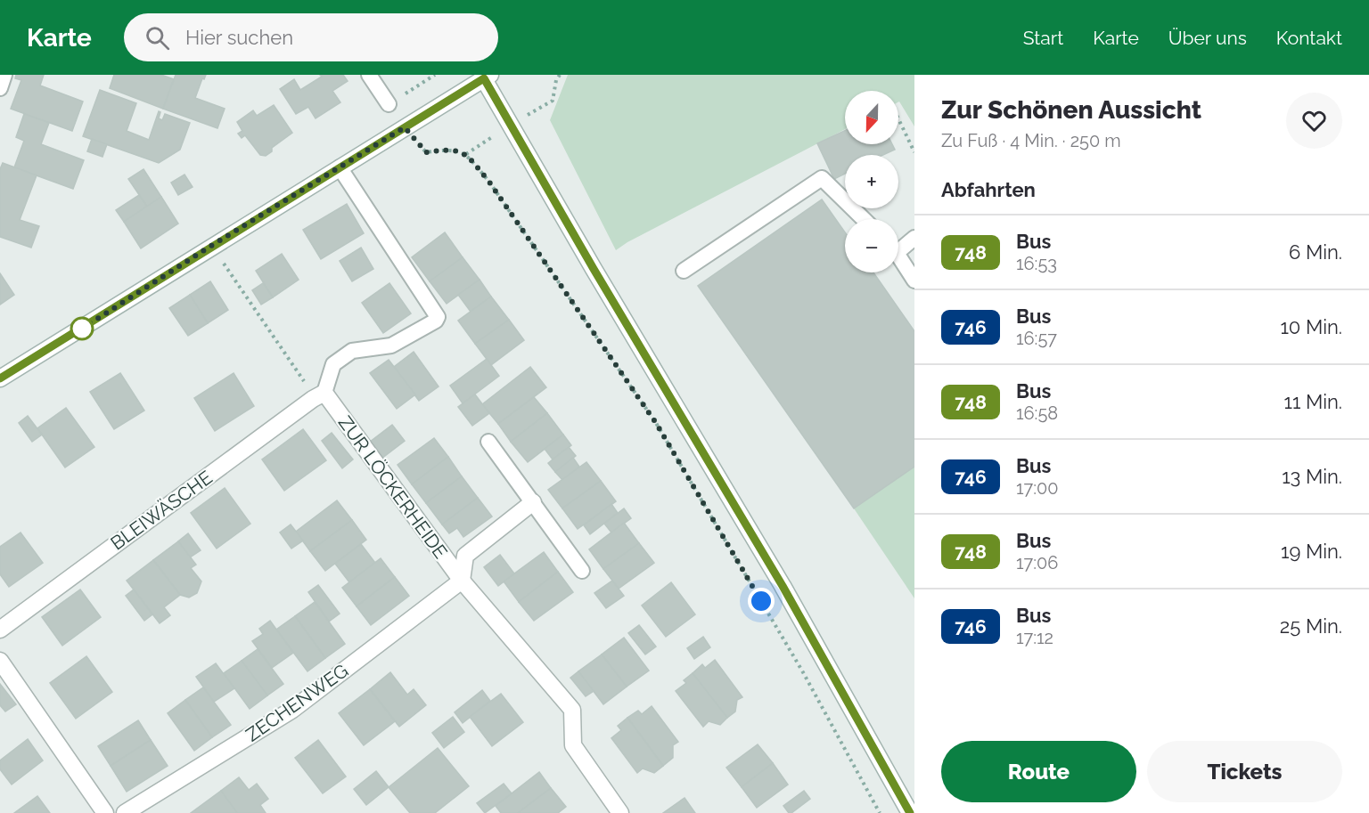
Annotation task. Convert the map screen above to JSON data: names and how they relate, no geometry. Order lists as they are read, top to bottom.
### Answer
{
  "streets": {
    "street": ["ZUR LÖCKERHEIDE", "BLEIWÄSCHE", "ZECHENWEG"]
  },
  "crossings": [
    ["ZUR LÖCKERHEIDE", "BLEIWÄSCHE"],
    ["ZUR LÖCKERHEIDE", "ZECHENWEG"]
  ],
  "lines": ["bus line 748"],
  "north": "bottom",
  "page": {
    "header": "Karte",
    "search": "Hier suchen",
    "nav": [
      "Start",
      "Karte",
      "Über uns",
      "Kontakt"
    ],
    "heading": [
      ["Zur Schönen Aussicht", "Zu Fuß · 4 Min. · 250 m"],
      "Abfahrten"
    ],
    "map_buttons": ["+", "−"],
    "list": [
      {
        "mark": "748",
        "name": "Bus",
        "note": "16:53",
        "value": "6 Min."
      },
      {
        "mark": "746",
        "name": "Bus",
        "note": "16:57",
        "value": "10 Min."
      },
      {
        "mark": "748",
        "name": "Bus",
        "note": "16:58",
        "value": "11 Min."
      },
      {
        "mark": "746",
        "name": "Bus",
        "note": "17:00",
        "value": "13 Min."
      },
      {
        "mark": "748",
        "name": "Bus",
        "note": "17:06",
        "value": "19 Min."
      },
      {
        "mark": "746",
        "name": "Bus",
        "note": "17:12",
        "value": "25 Min."
      }
    ],
    "buttons": ["Route", "Tickets"]
  }
}
